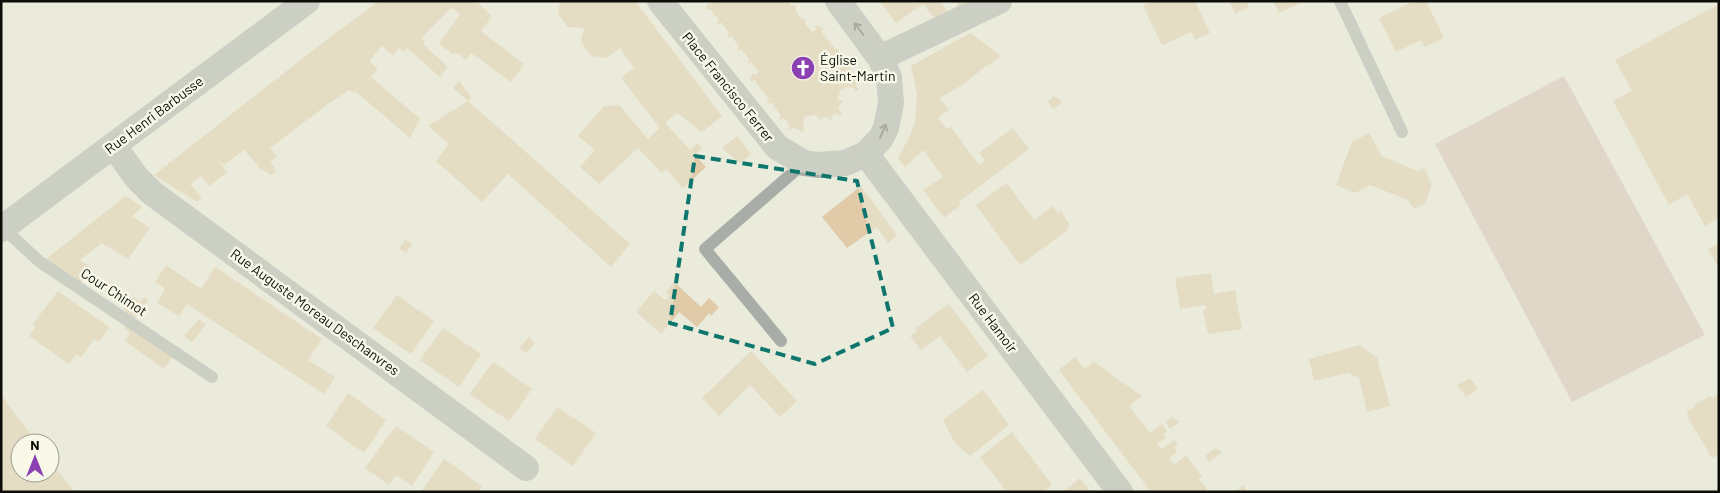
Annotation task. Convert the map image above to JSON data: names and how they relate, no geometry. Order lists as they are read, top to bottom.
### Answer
{
  "streets": {
    "street": [
      "Place Francisco Ferrer",
      "Rue Henri Barbusse",
      "Rue Auguste Moreau Deschanvres",
      "Rue Hamoir"
    ],
    "lane": ["Cour Chimot"]
  },
  "crossings": [
    ["Place Francisco Ferrer", "Rue Hamoir"],
    ["Rue Henri Barbusse", "Cour Chimot"],
    ["Rue Henri Barbusse", "Rue Auguste Moreau Deschanvres"]
  ],
  "places": {
    "church": ["Église Saint-Martin"]
  },
  "north": "top"
}
